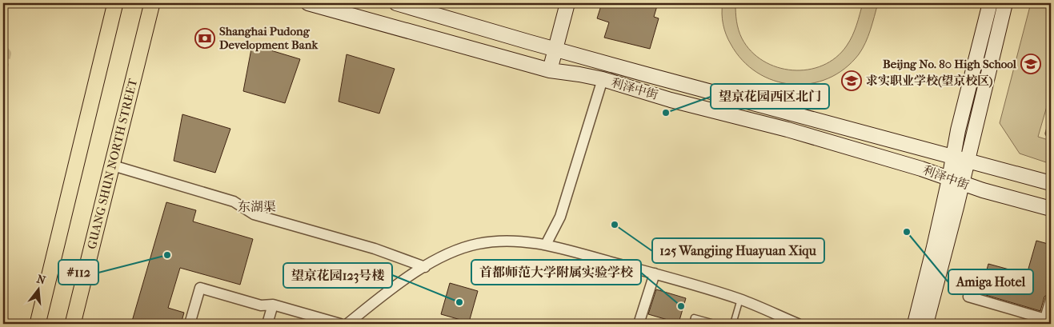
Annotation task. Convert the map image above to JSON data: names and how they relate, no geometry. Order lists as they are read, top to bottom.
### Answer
{
  "streets": {
    "main road": ["GUANG SHUN NORTH STREET"],
    "street": ["利泽中街"]
  },
  "districts": ["东湖渠"],
  "places": {
    "bank": ["Shanghai Pudong Development Bank"],
    "school or university": ["Beijng No. 80 High School", "求实职业学校(望京校区)"],
    "other": [
      "望京花园西区北门",
      "125 Wangjing Huayuan Xiqu",
      "Amiga Hotel",
      "#112",
      "望京花园123号楼",
      "首都师范大学附属实验学校"
    ]
  },
  "north": "top"
}
